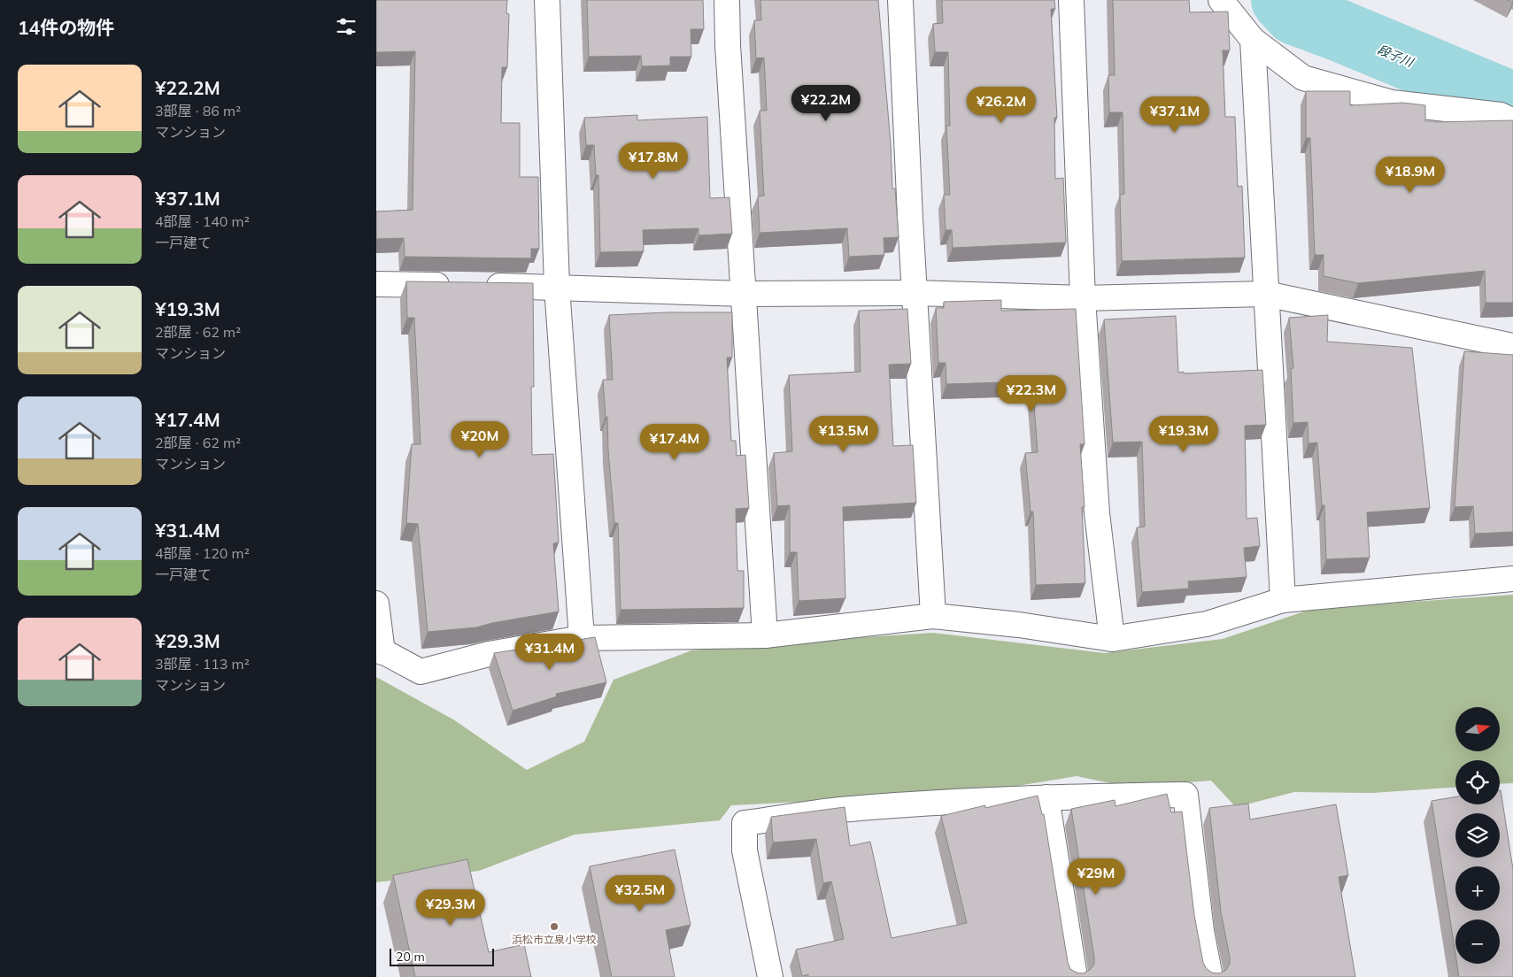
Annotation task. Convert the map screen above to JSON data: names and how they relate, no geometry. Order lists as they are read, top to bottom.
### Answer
{
  "water": ["段子川"],
  "places": ["浜松市立泉小学校"],
  "scale_bar": "20 m",
  "north": "right",
  "page": {
    "heading": "14件の物件",
    "list": [
      {
        "name": "¥22.2M",
        "note": "3部屋 · 86 m² · マンション"
      },
      {
        "name": "¥37.1M",
        "note": "4部屋 · 140 m² · 一戸建て"
      },
      {
        "name": "¥19.3M",
        "note": "2部屋 · 62 m² · マンション"
      },
      {
        "name": "¥17.4M",
        "note": "2部屋 · 62 m² · マンション"
      },
      {
        "name": "¥31.4M",
        "note": "4部屋 · 120 m² · 一戸建て"
      },
      {
        "name": "¥29.3M",
        "note": "3部屋 · 113 m² · マンション"
      }
    ],
    "price": [
      "¥22.2M",
      "¥26.2M",
      "¥37.1M",
      "¥17.8M",
      "¥18.9M",
      "¥22.3M",
      "¥13.5M",
      "¥19.3M",
      "¥20M",
      "¥17.4M",
      "¥31.4M",
      "¥29M",
      "¥32.5M",
      "¥29.3M"
    ],
    "map_buttons": ["+", "−"],
    "scale": "20 m"
  }
}
